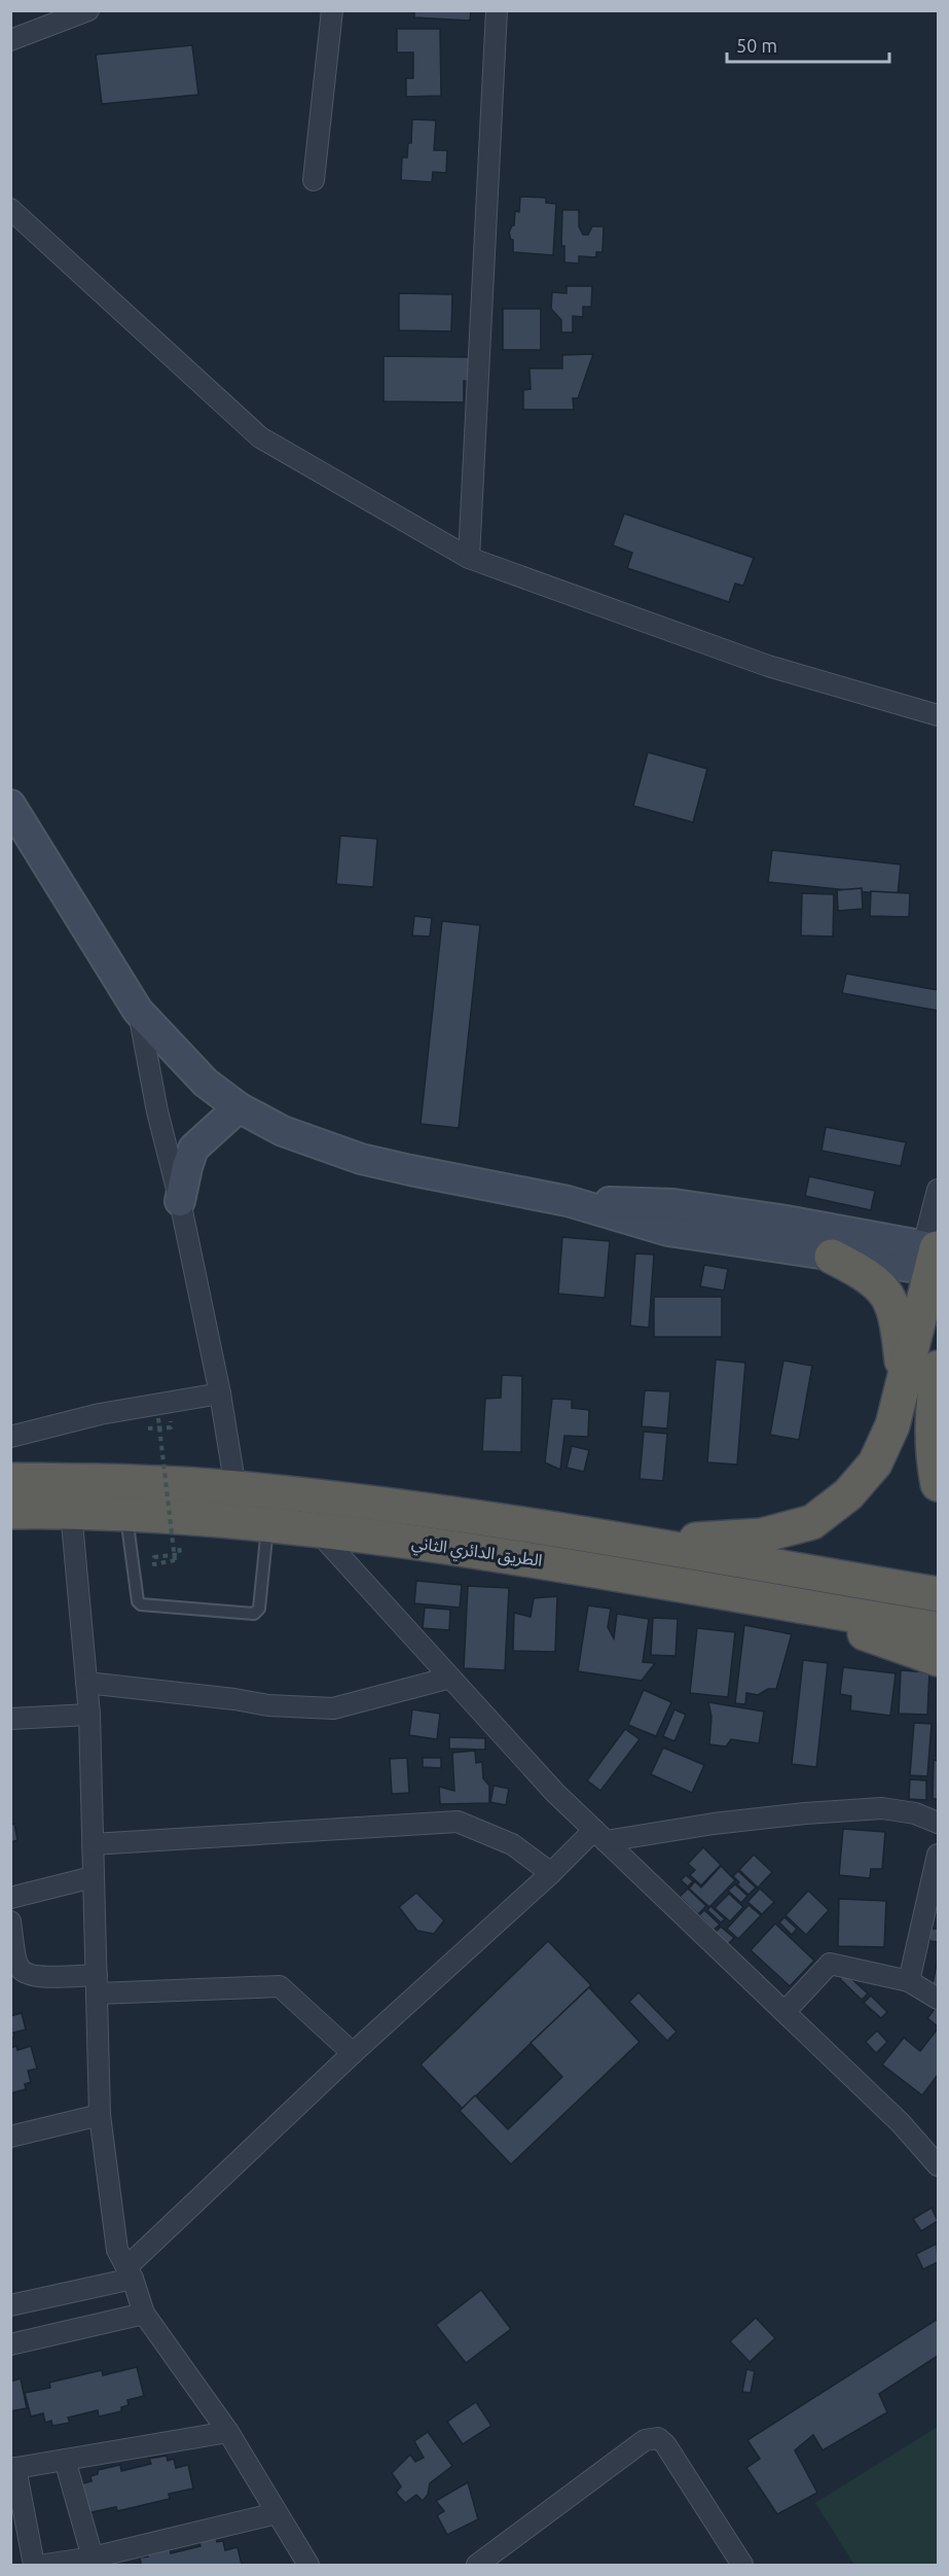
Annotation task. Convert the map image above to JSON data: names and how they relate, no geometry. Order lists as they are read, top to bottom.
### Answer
{
  "streets": {
    "highway": ["الطريق الدائري الثاني"]
  },
  "scale_bar": "50 m"
}
